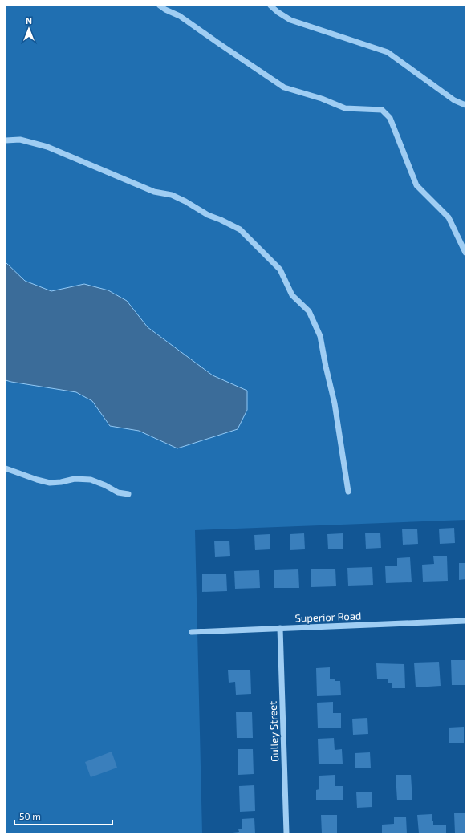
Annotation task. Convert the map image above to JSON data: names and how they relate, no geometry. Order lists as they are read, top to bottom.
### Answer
{
  "streets": {
    "street": ["Superior Road", "Gulley Street"]
  },
  "crossings": [
    ["Superior Road", "Gulley Street"]
  ],
  "scale_bar": "50 m",
  "north": "top"
}
